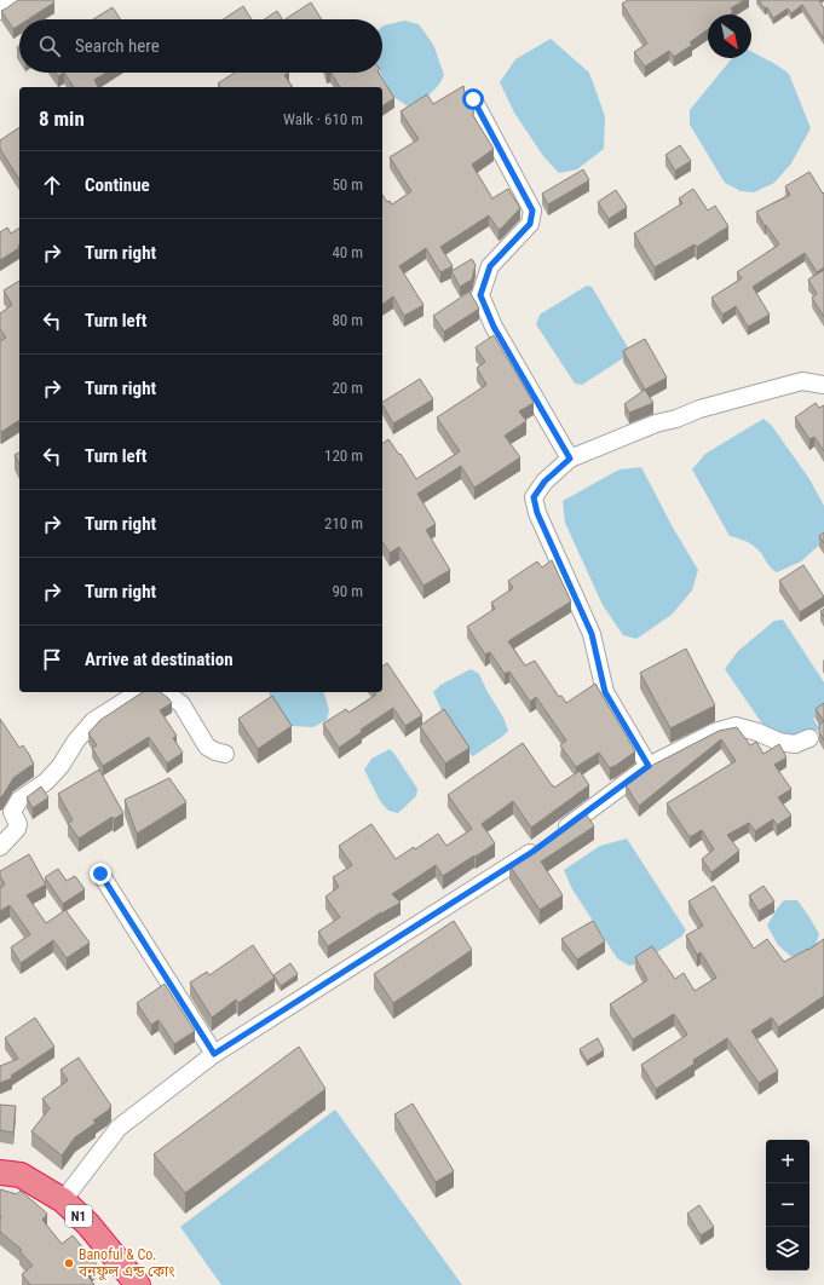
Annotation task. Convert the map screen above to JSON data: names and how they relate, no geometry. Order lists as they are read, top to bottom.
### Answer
{
  "streets": {
    "highway": ["N1"]
  },
  "places": ["Banoful & Co. বনফুল এন্ড কোং"],
  "north": "bottom right",
  "page": {
    "search": "Search here",
    "heading": ["8 min", "Walk · 610 m"],
    "list": [
      ["Continue", "50 m"],
      ["Turn right", "40 m"],
      ["Turn left", "80 m"],
      ["Turn right", "20 m"],
      ["Turn left", "120 m"],
      ["Turn right", "210 m"],
      ["Turn right", "90 m"],
      "Arrive at destination"
    ],
    "map_buttons": ["+", "−"]
  }
}
